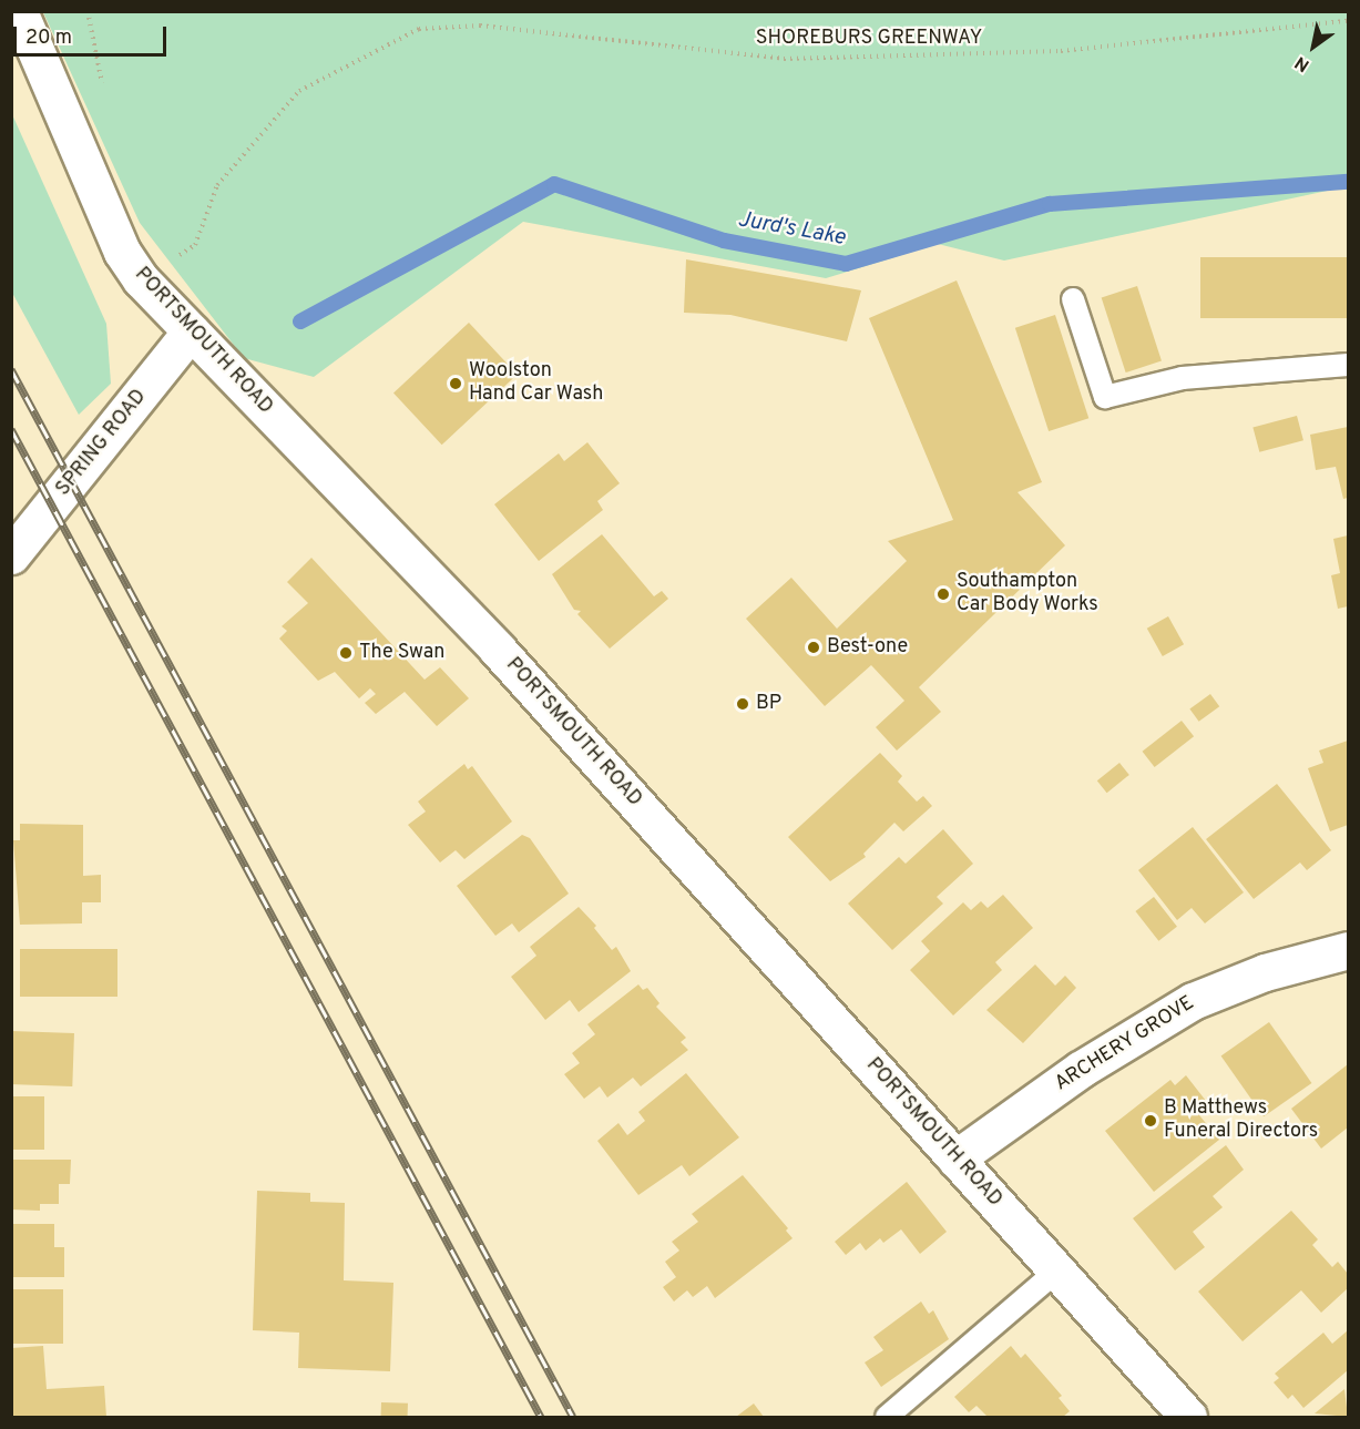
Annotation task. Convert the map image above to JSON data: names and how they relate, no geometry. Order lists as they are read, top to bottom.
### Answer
{
  "streets": {
    "main road": ["PORTSMOUTH ROAD", "SPRING ROAD", "ARCHERY GROVE"],
    "path": ["SHOREBURS GREENWAY"]
  },
  "crossings": [
    ["SHOREBURS GREENWAY", "PORTSMOUTH ROAD"],
    ["PORTSMOUTH ROAD", "SPRING ROAD"],
    ["PORTSMOUTH ROAD", "ARCHERY GROVE"]
  ],
  "water": ["Jurd's Lake"],
  "places": [
    "Woolston Hand Car Wash",
    "Southampton Car Body Works",
    "Best-one",
    "The Swan",
    "BP",
    "B Matthews Funeral Directors"
  ],
  "scale_bar": "20 m",
  "north": "bottom left"
}
